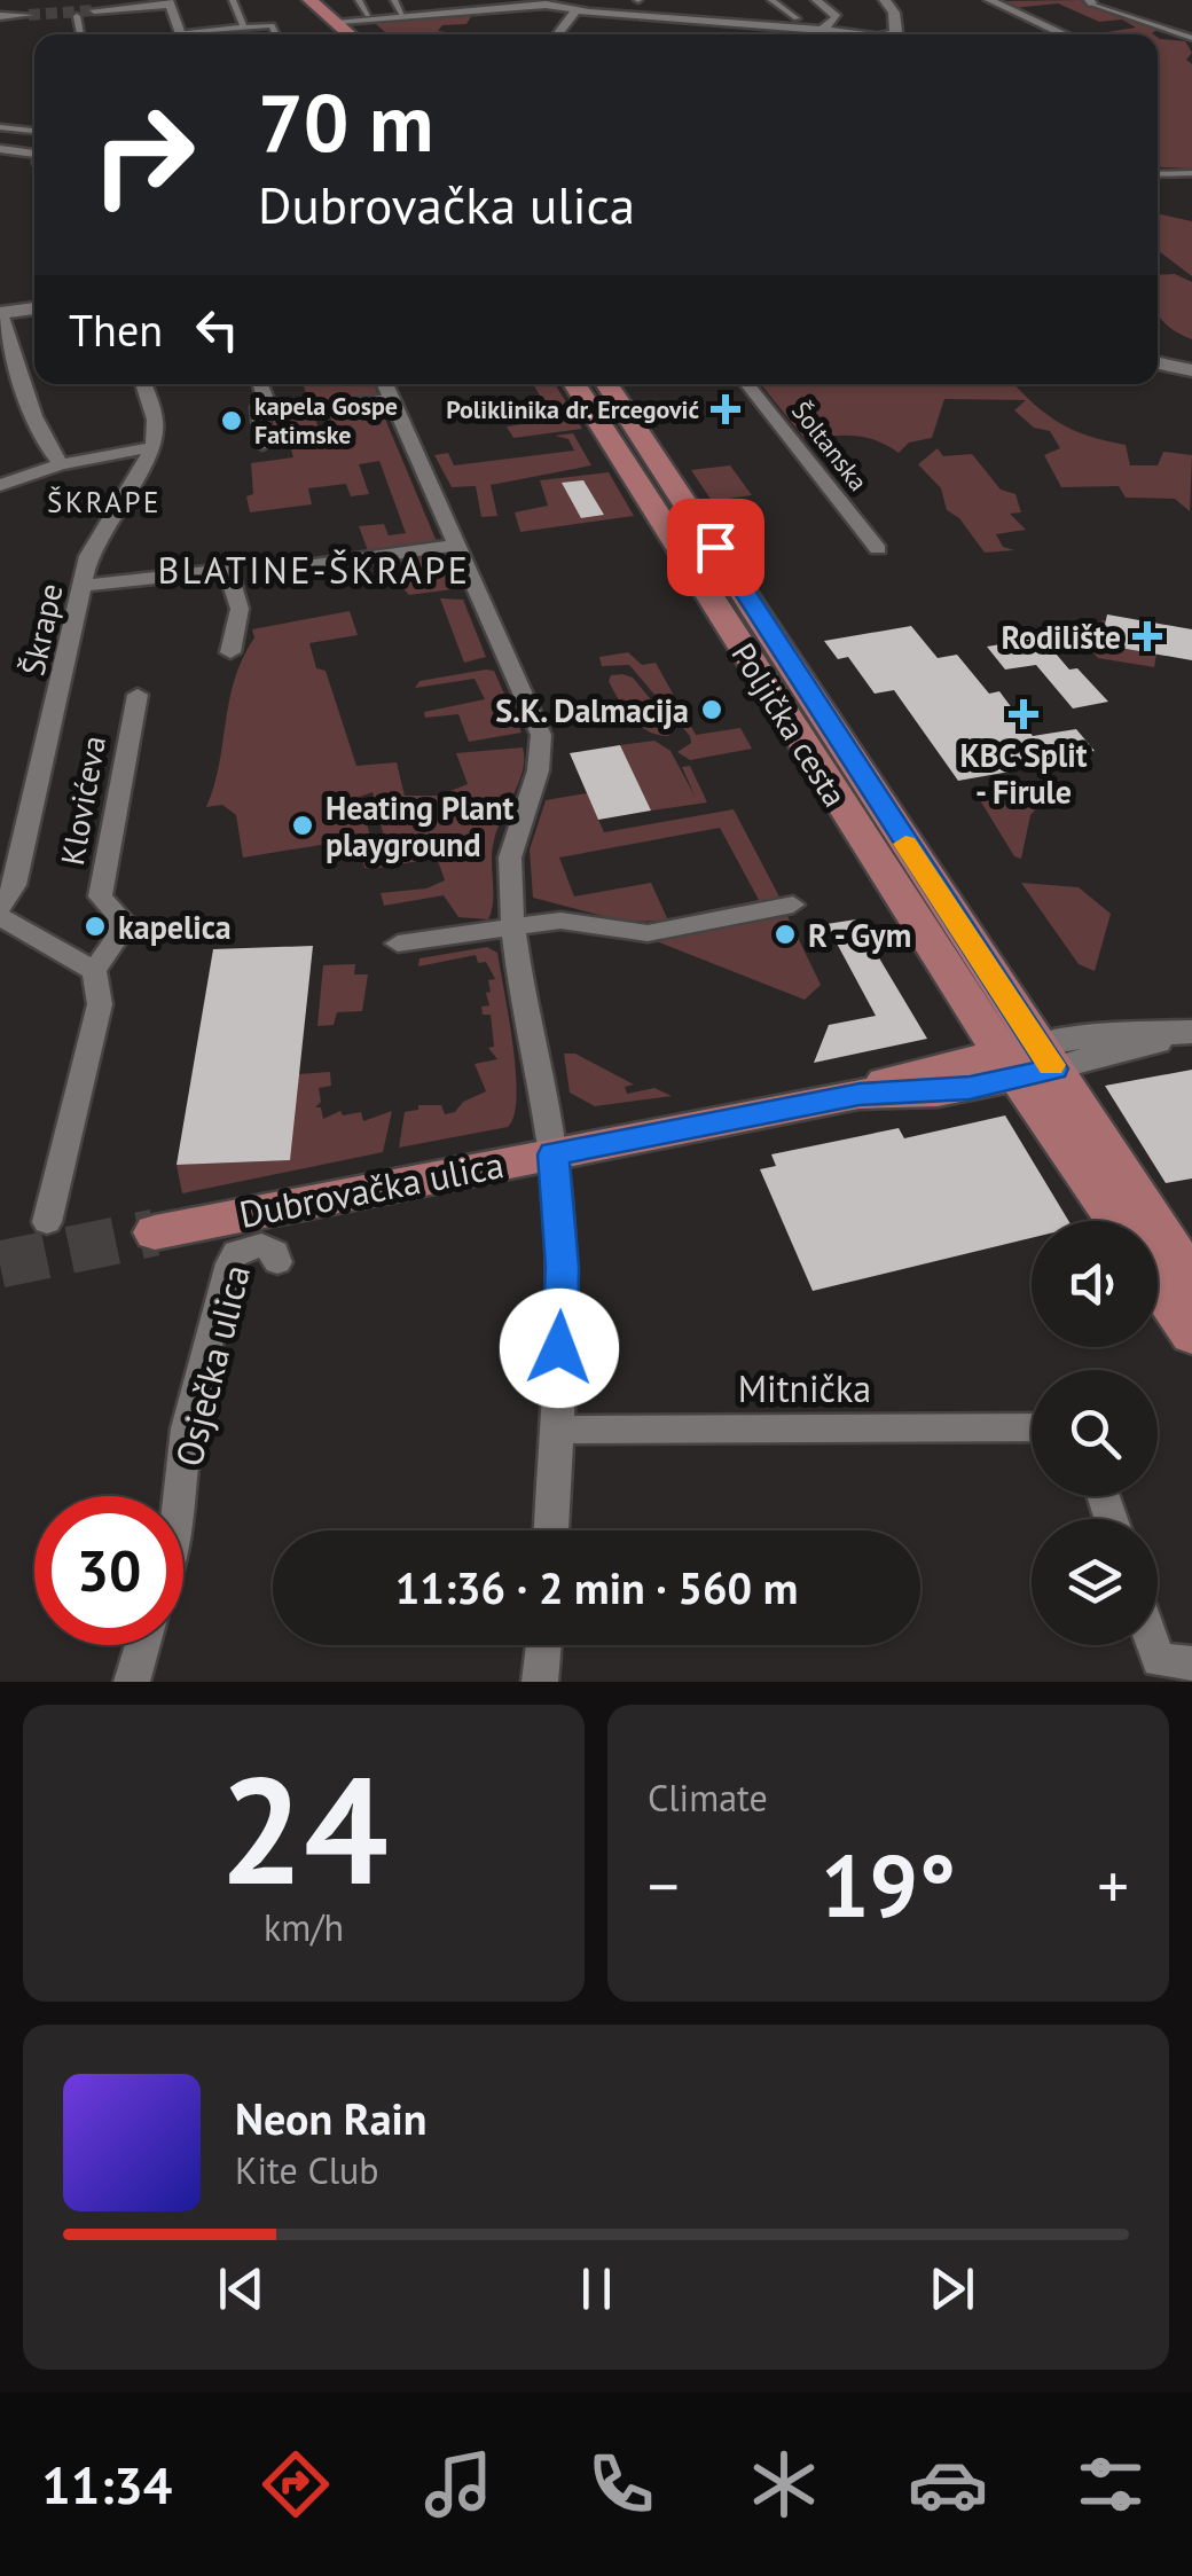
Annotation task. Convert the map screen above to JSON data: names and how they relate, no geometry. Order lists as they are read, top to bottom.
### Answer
{
  "streets": {
    "main road": ["Poljička cesta", "Dubrovačka ulica"],
    "street": [
      "Šoltanska",
      "Škrape",
      "Klovićeva",
      "Osječka ulica",
      "Mitnička"
    ]
  },
  "crossings": [
    ["Poljička cesta", "Dubrovačka ulica"]
  ],
  "districts": ["ŠKRAPE", "BLATINE-ŠKRAPE"],
  "places": {
    "health": ["Poliklinika dr. Ercegović", "Rodilište", "KBC Split - Firule"],
    "other": [
      "kapela Gospe Fatimske",
      "S.K. Dalmacija",
      "Heating Plant playground",
      "kapelica",
      "R - Gym"
    ]
  },
  "page": {
    "turn": ["70 m", "Dubrovačka ulica"],
    "then": "Then",
    "limit": "30",
    "trip": "11:36 · 2 min · 560 m",
    "tile": [
      ["24", "km/h"],
      "Climate"
    ],
    "heat": ["−", "19°", "+"],
    "song": ["Neon Rain", "Kite Club"],
    "tabs": "11:34"
  }
}
